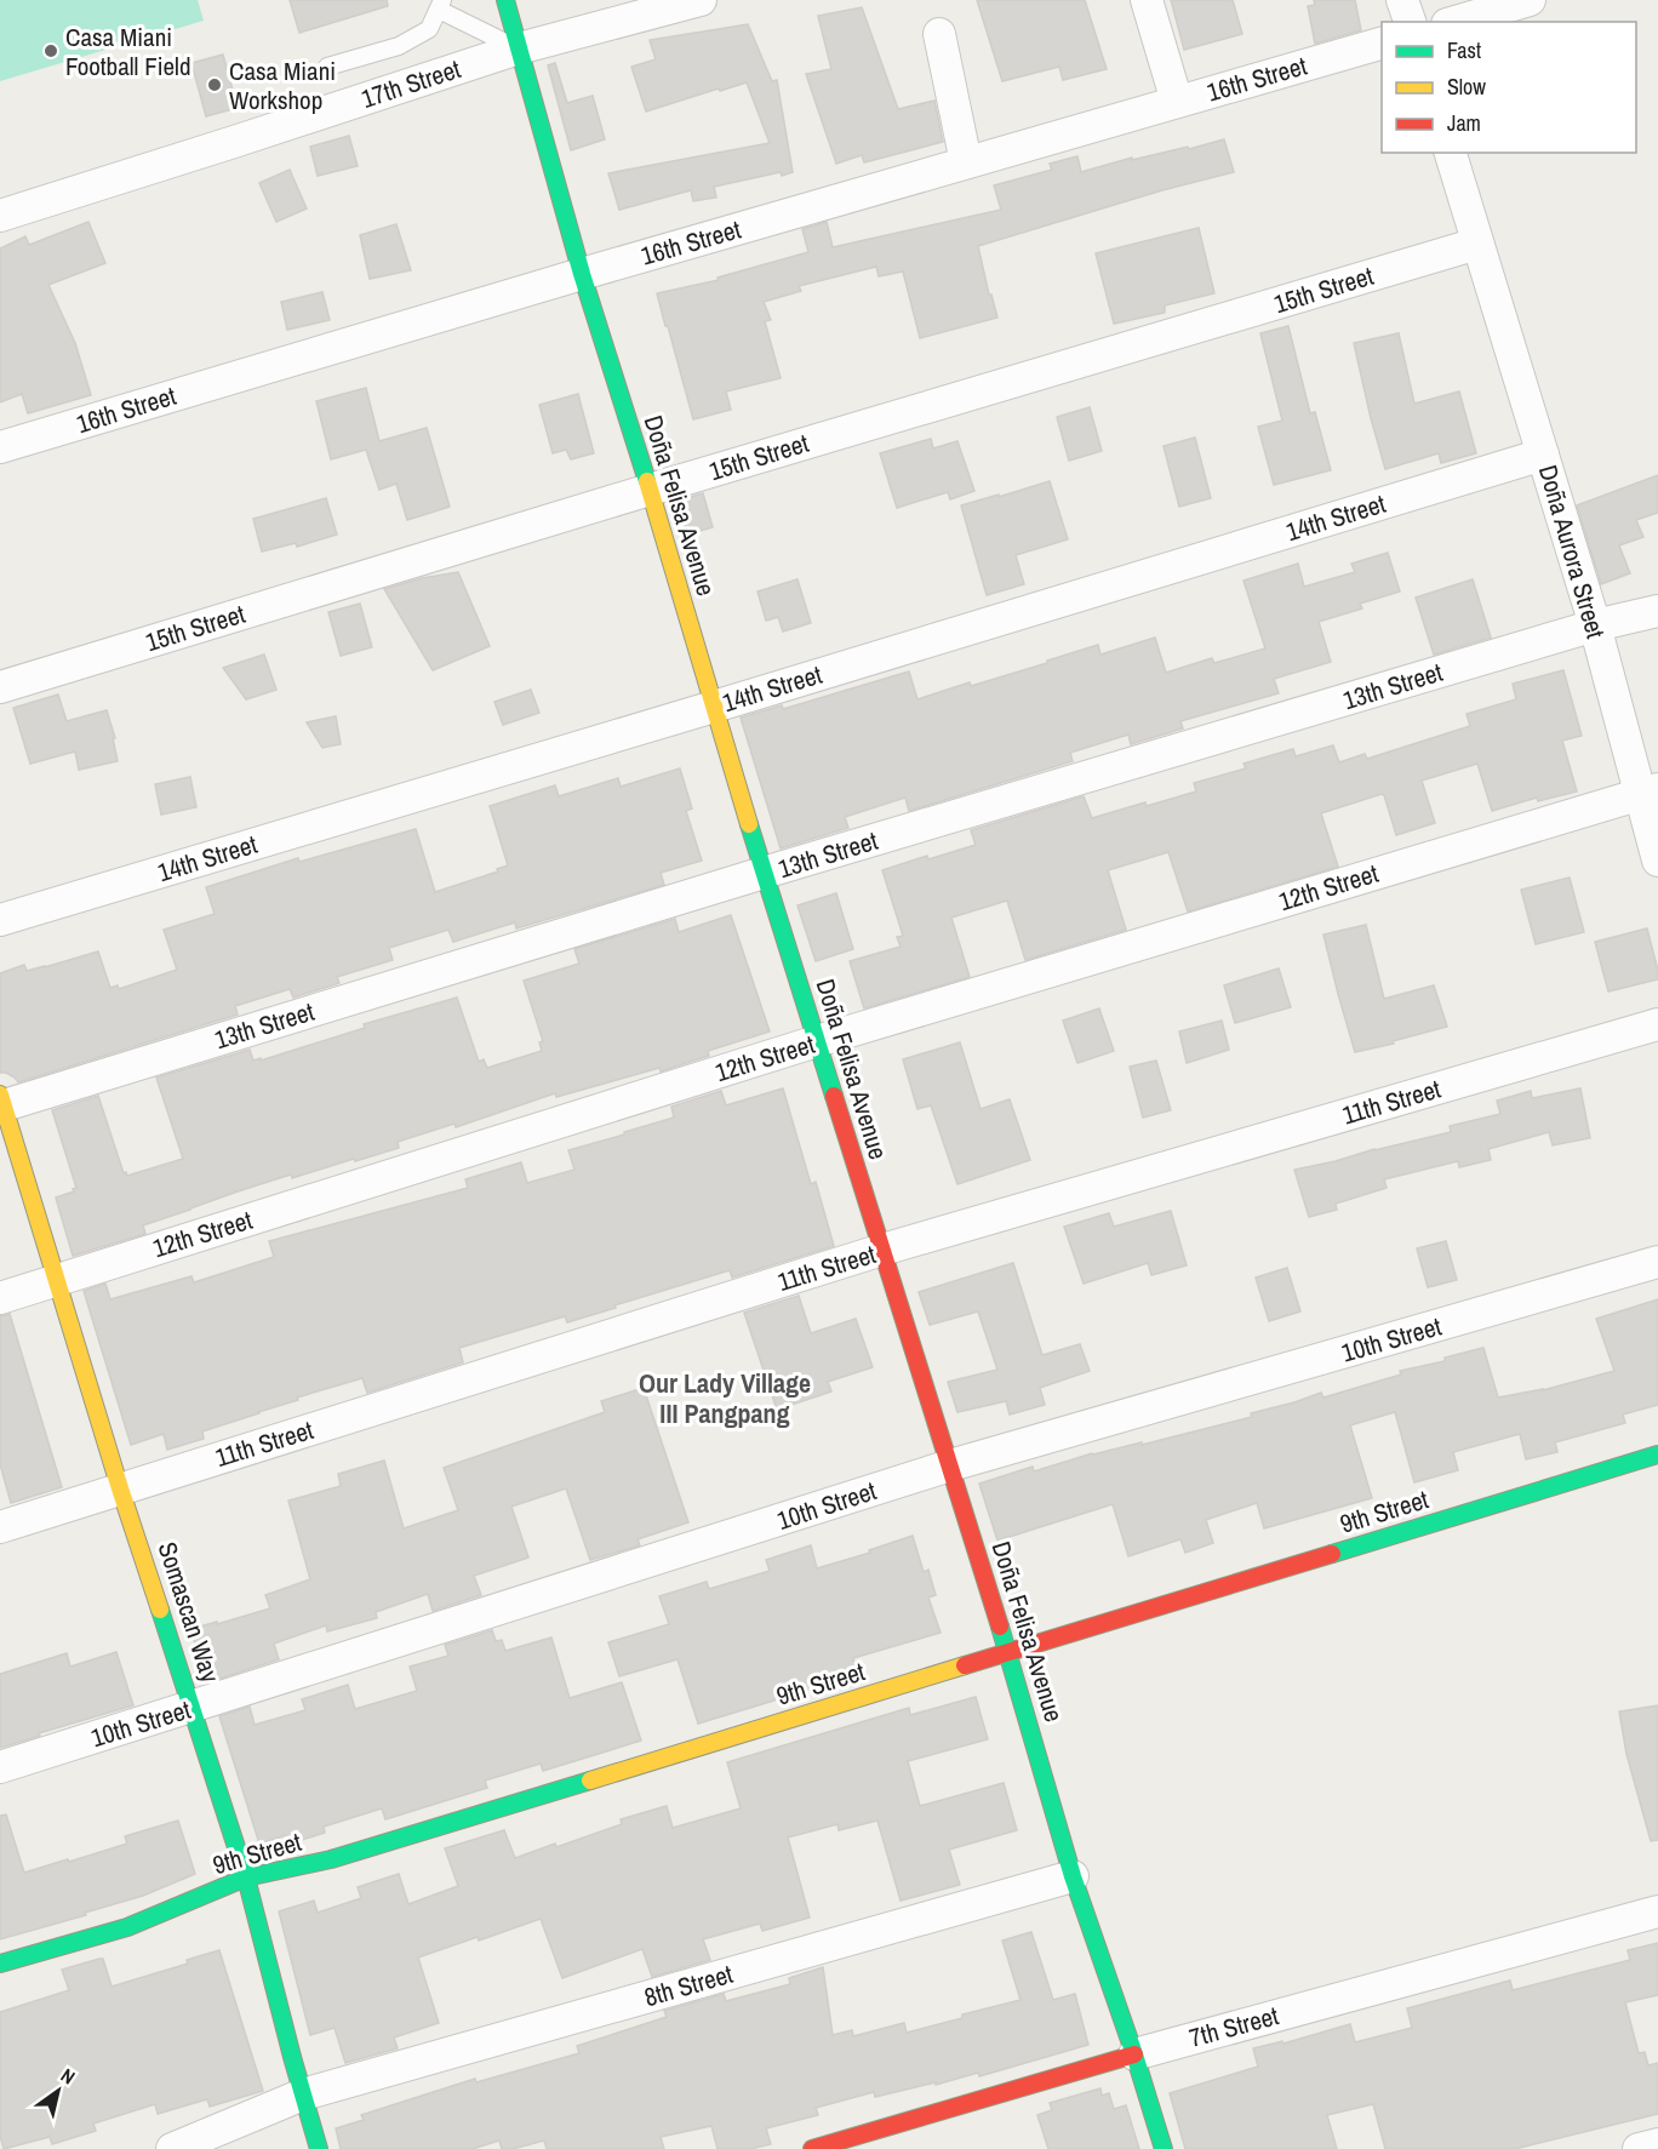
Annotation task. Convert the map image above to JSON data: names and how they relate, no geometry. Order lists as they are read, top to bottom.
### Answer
{
  "streets": {
    "street": [
      "16th Street",
      "17th Street",
      "15th Street",
      "Doña Felisa Avenue",
      "14th Street",
      "Doña Aurora Street",
      "13th Street",
      "12th Street",
      "11th Street",
      "10th Street",
      "9th Street",
      "Somascan Way",
      "8th Street",
      "7th Street"
    ]
  },
  "crossings": [
    ["16th Street", "Doña Felisa Avenue"],
    ["17th Street", "Doña Felisa Avenue"],
    ["15th Street", "Doña Felisa Avenue"],
    ["15th Street", "Doña Aurora Street"],
    ["Doña Felisa Avenue", "14th Street"],
    ["Doña Felisa Avenue", "13th Street"],
    ["Doña Felisa Avenue", "12th Street"],
    ["Doña Felisa Avenue", "11th Street"],
    ["Doña Felisa Avenue", "10th Street"],
    ["Doña Felisa Avenue", "9th Street"],
    ["Doña Felisa Avenue", "8th Street"],
    ["Doña Felisa Avenue", "7th Street"],
    ["14th Street", "Doña Aurora Street"],
    ["Doña Aurora Street", "13th Street"],
    ["Doña Aurora Street", "12th Street"],
    ["13th Street", "Somascan Way"],
    ["12th Street", "Somascan Way"],
    ["11th Street", "Somascan Way"],
    ["10th Street", "Somascan Way"],
    ["9th Street", "Somascan Way"],
    ["Somascan Way", "8th Street"]
  ],
  "districts": ["Our Lady Village III Pangpang"],
  "places": ["Casa Miani Football Field", "Casa Miani Workshop"],
  "legend": ["Fast", "Slow", "Jam"],
  "north": "top right"
}
